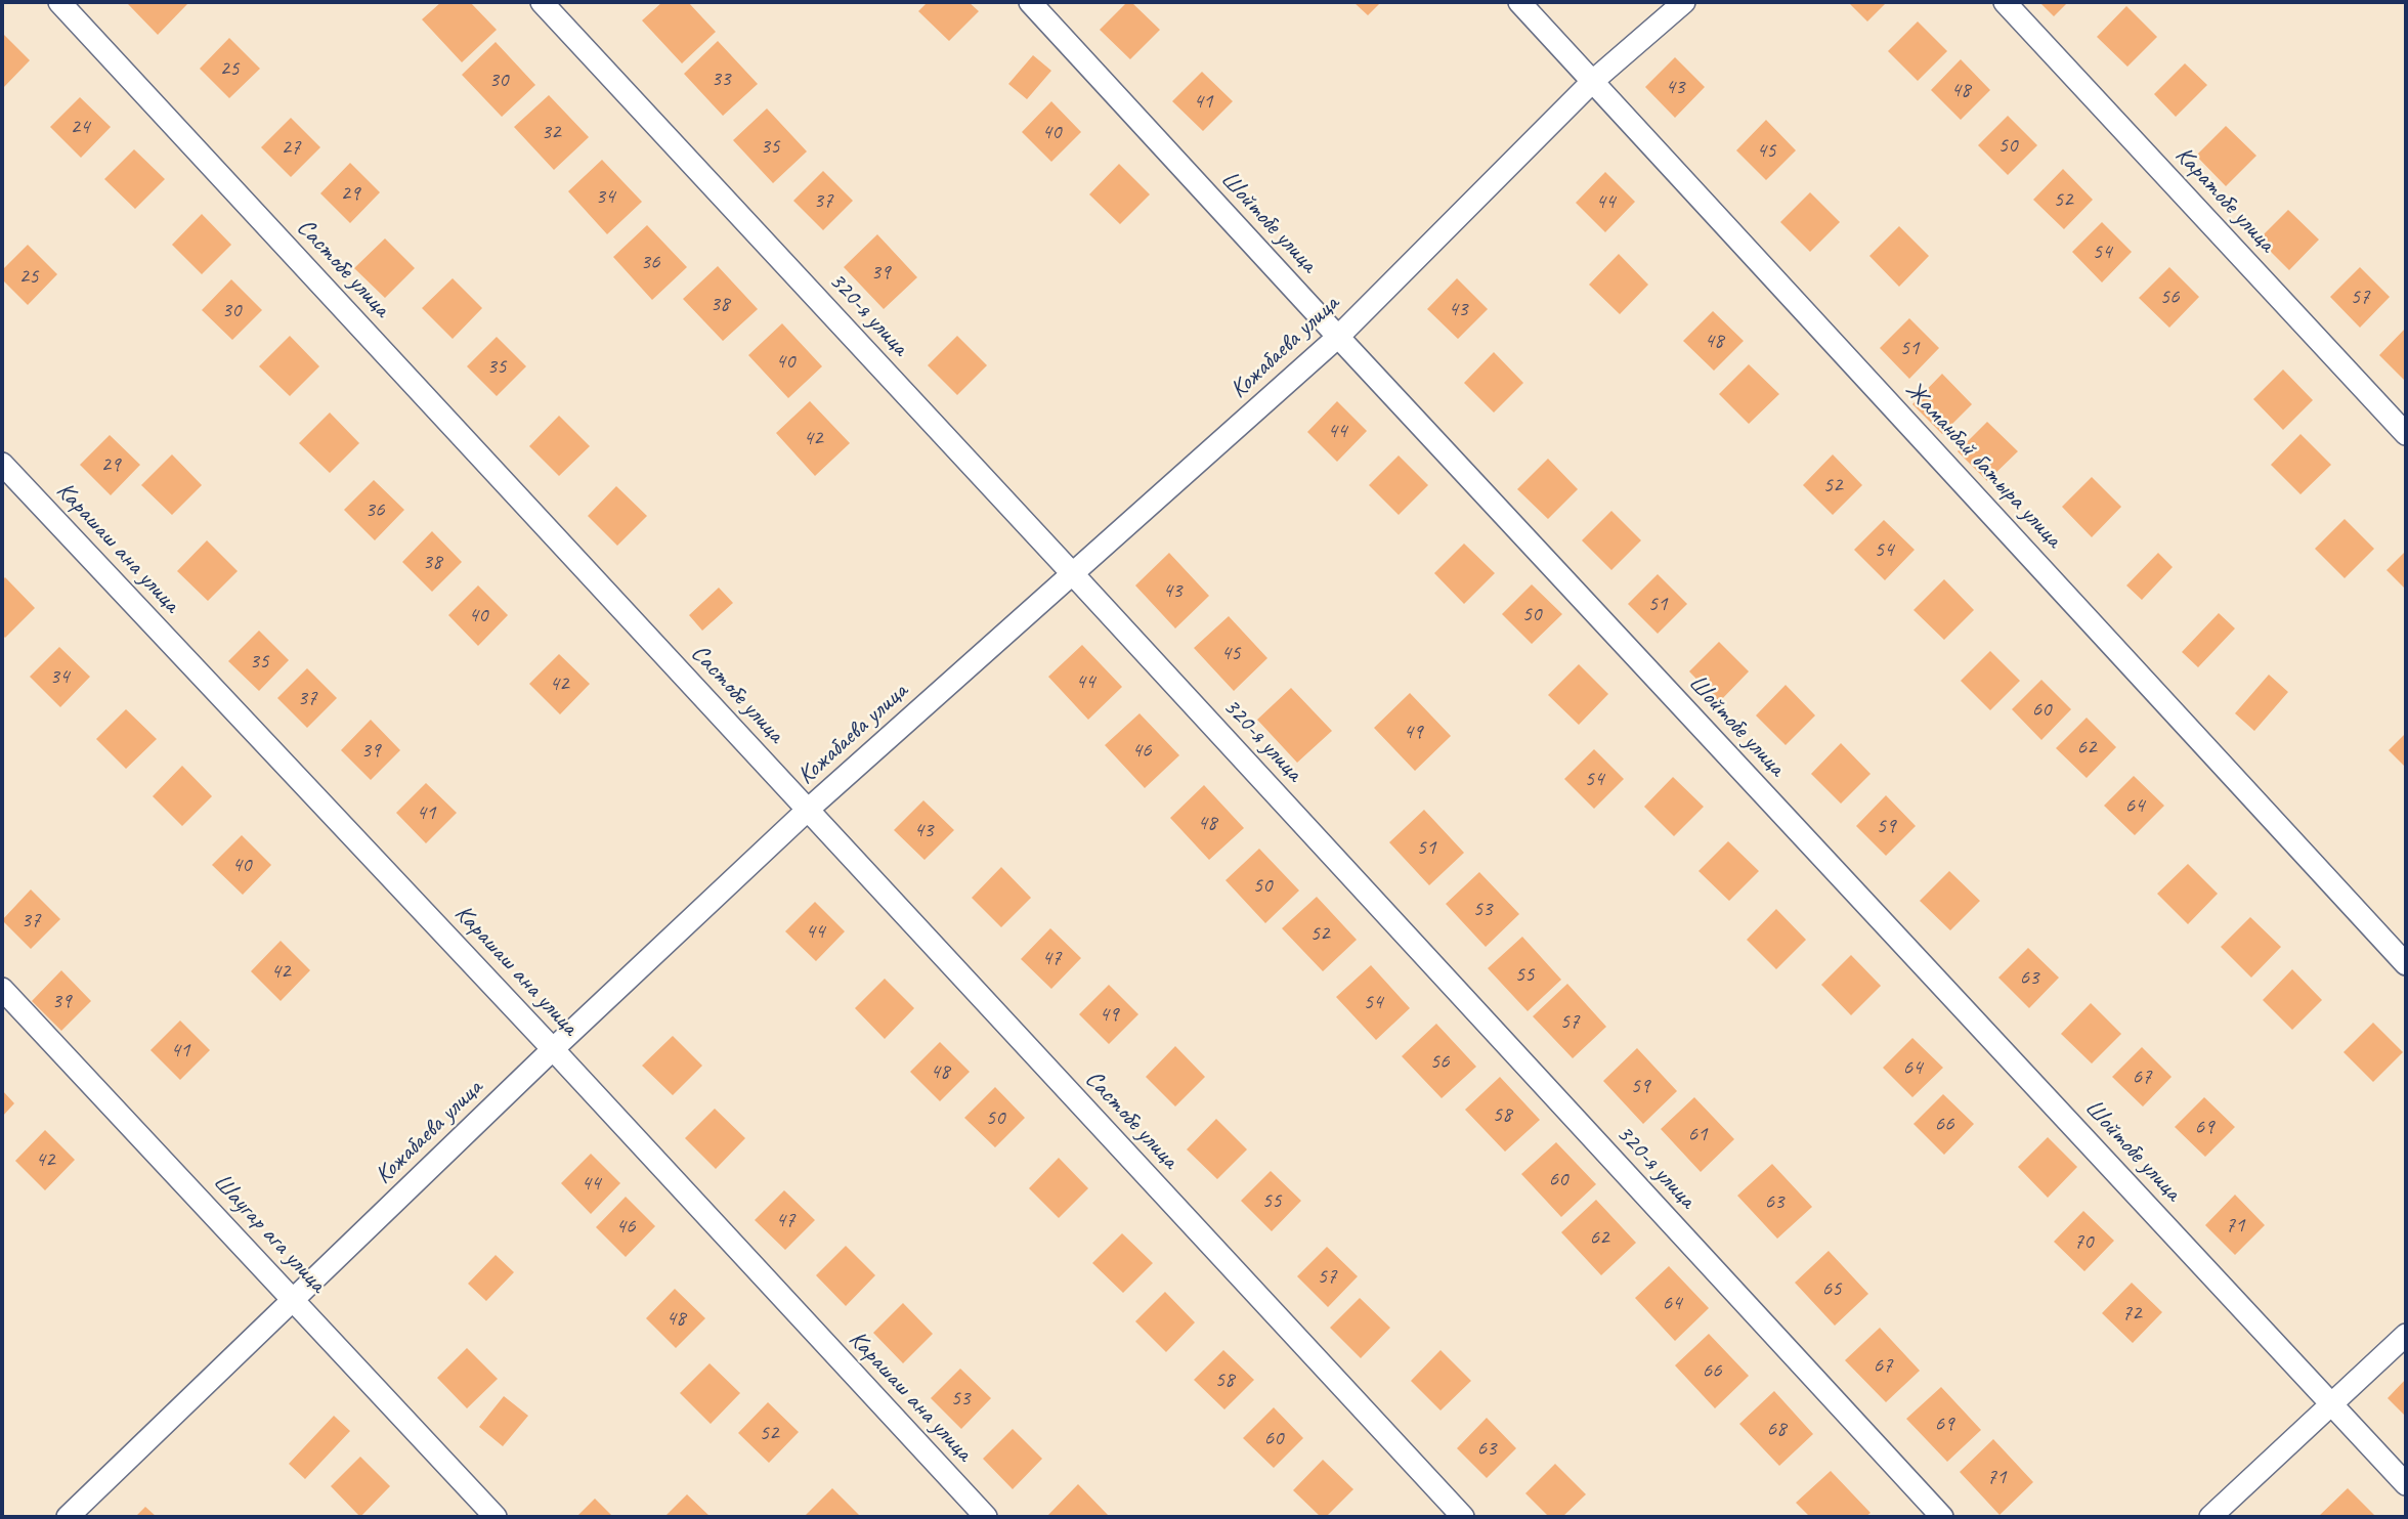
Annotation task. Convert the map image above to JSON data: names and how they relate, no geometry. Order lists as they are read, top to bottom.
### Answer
{
  "streets": {
    "street": [
      "Каратобе улица",
      "Шойтобе улица",
      "Састобе улица",
      "320-я улица",
      "Кожабаева улица",
      "Жаманбай батыра улица",
      "Карашаш ана улица",
      "Шаугар ага улица"
    ]
  },
  "crossings": [
    ["Шойтобе улица", "Кожабаева улица"],
    ["Састобе улица", "Кожабаева улица"],
    ["320-я улица", "Кожабаева улица"],
    ["Кожабаева улица", "Жаманбай батыра улица"],
    ["Кожабаева улица", "Карашаш ана улица"],
    ["Кожабаева улица", "Шаугар ага улица"]
  ],
  "house_numbers": [
    "25",
    "33",
    "30",
    "43",
    "48",
    "41",
    "24",
    "32",
    "40",
    "50",
    "35",
    "27",
    "45",
    "29",
    "34",
    "52",
    "37",
    "44",
    "54",
    "36",
    "39",
    "25",
    "56",
    "57",
    "38",
    "43",
    "30",
    "48",
    "51",
    "40",
    "35",
    "44",
    "42",
    "29",
    "52",
    "36",
    "54",
    "38",
    "43",
    "51",
    "50",
    "40",
    "45",
    "35",
    "34",
    "44",
    "42",
    "37",
    "60",
    "49",
    "62",
    "39",
    "46",
    "54",
    "64",
    "41",
    "48",
    "59",
    "43",
    "51",
    "40",
    "50",
    "53",
    "37",
    "44",
    "52",
    "47",
    "42",
    "55",
    "63",
    "39",
    "54",
    "49",
    "57",
    "41",
    "56",
    "64",
    "48",
    "67",
    "59",
    "58",
    "50",
    "66",
    "69",
    "61",
    "42",
    "60",
    "44",
    "55",
    "63",
    "47",
    "71",
    "46",
    "62",
    "70",
    "57",
    "65",
    "64",
    "72",
    "48",
    "67",
    "66",
    "58",
    "53",
    "69",
    "68",
    "52",
    "60",
    "63",
    "71"
  ]
}
